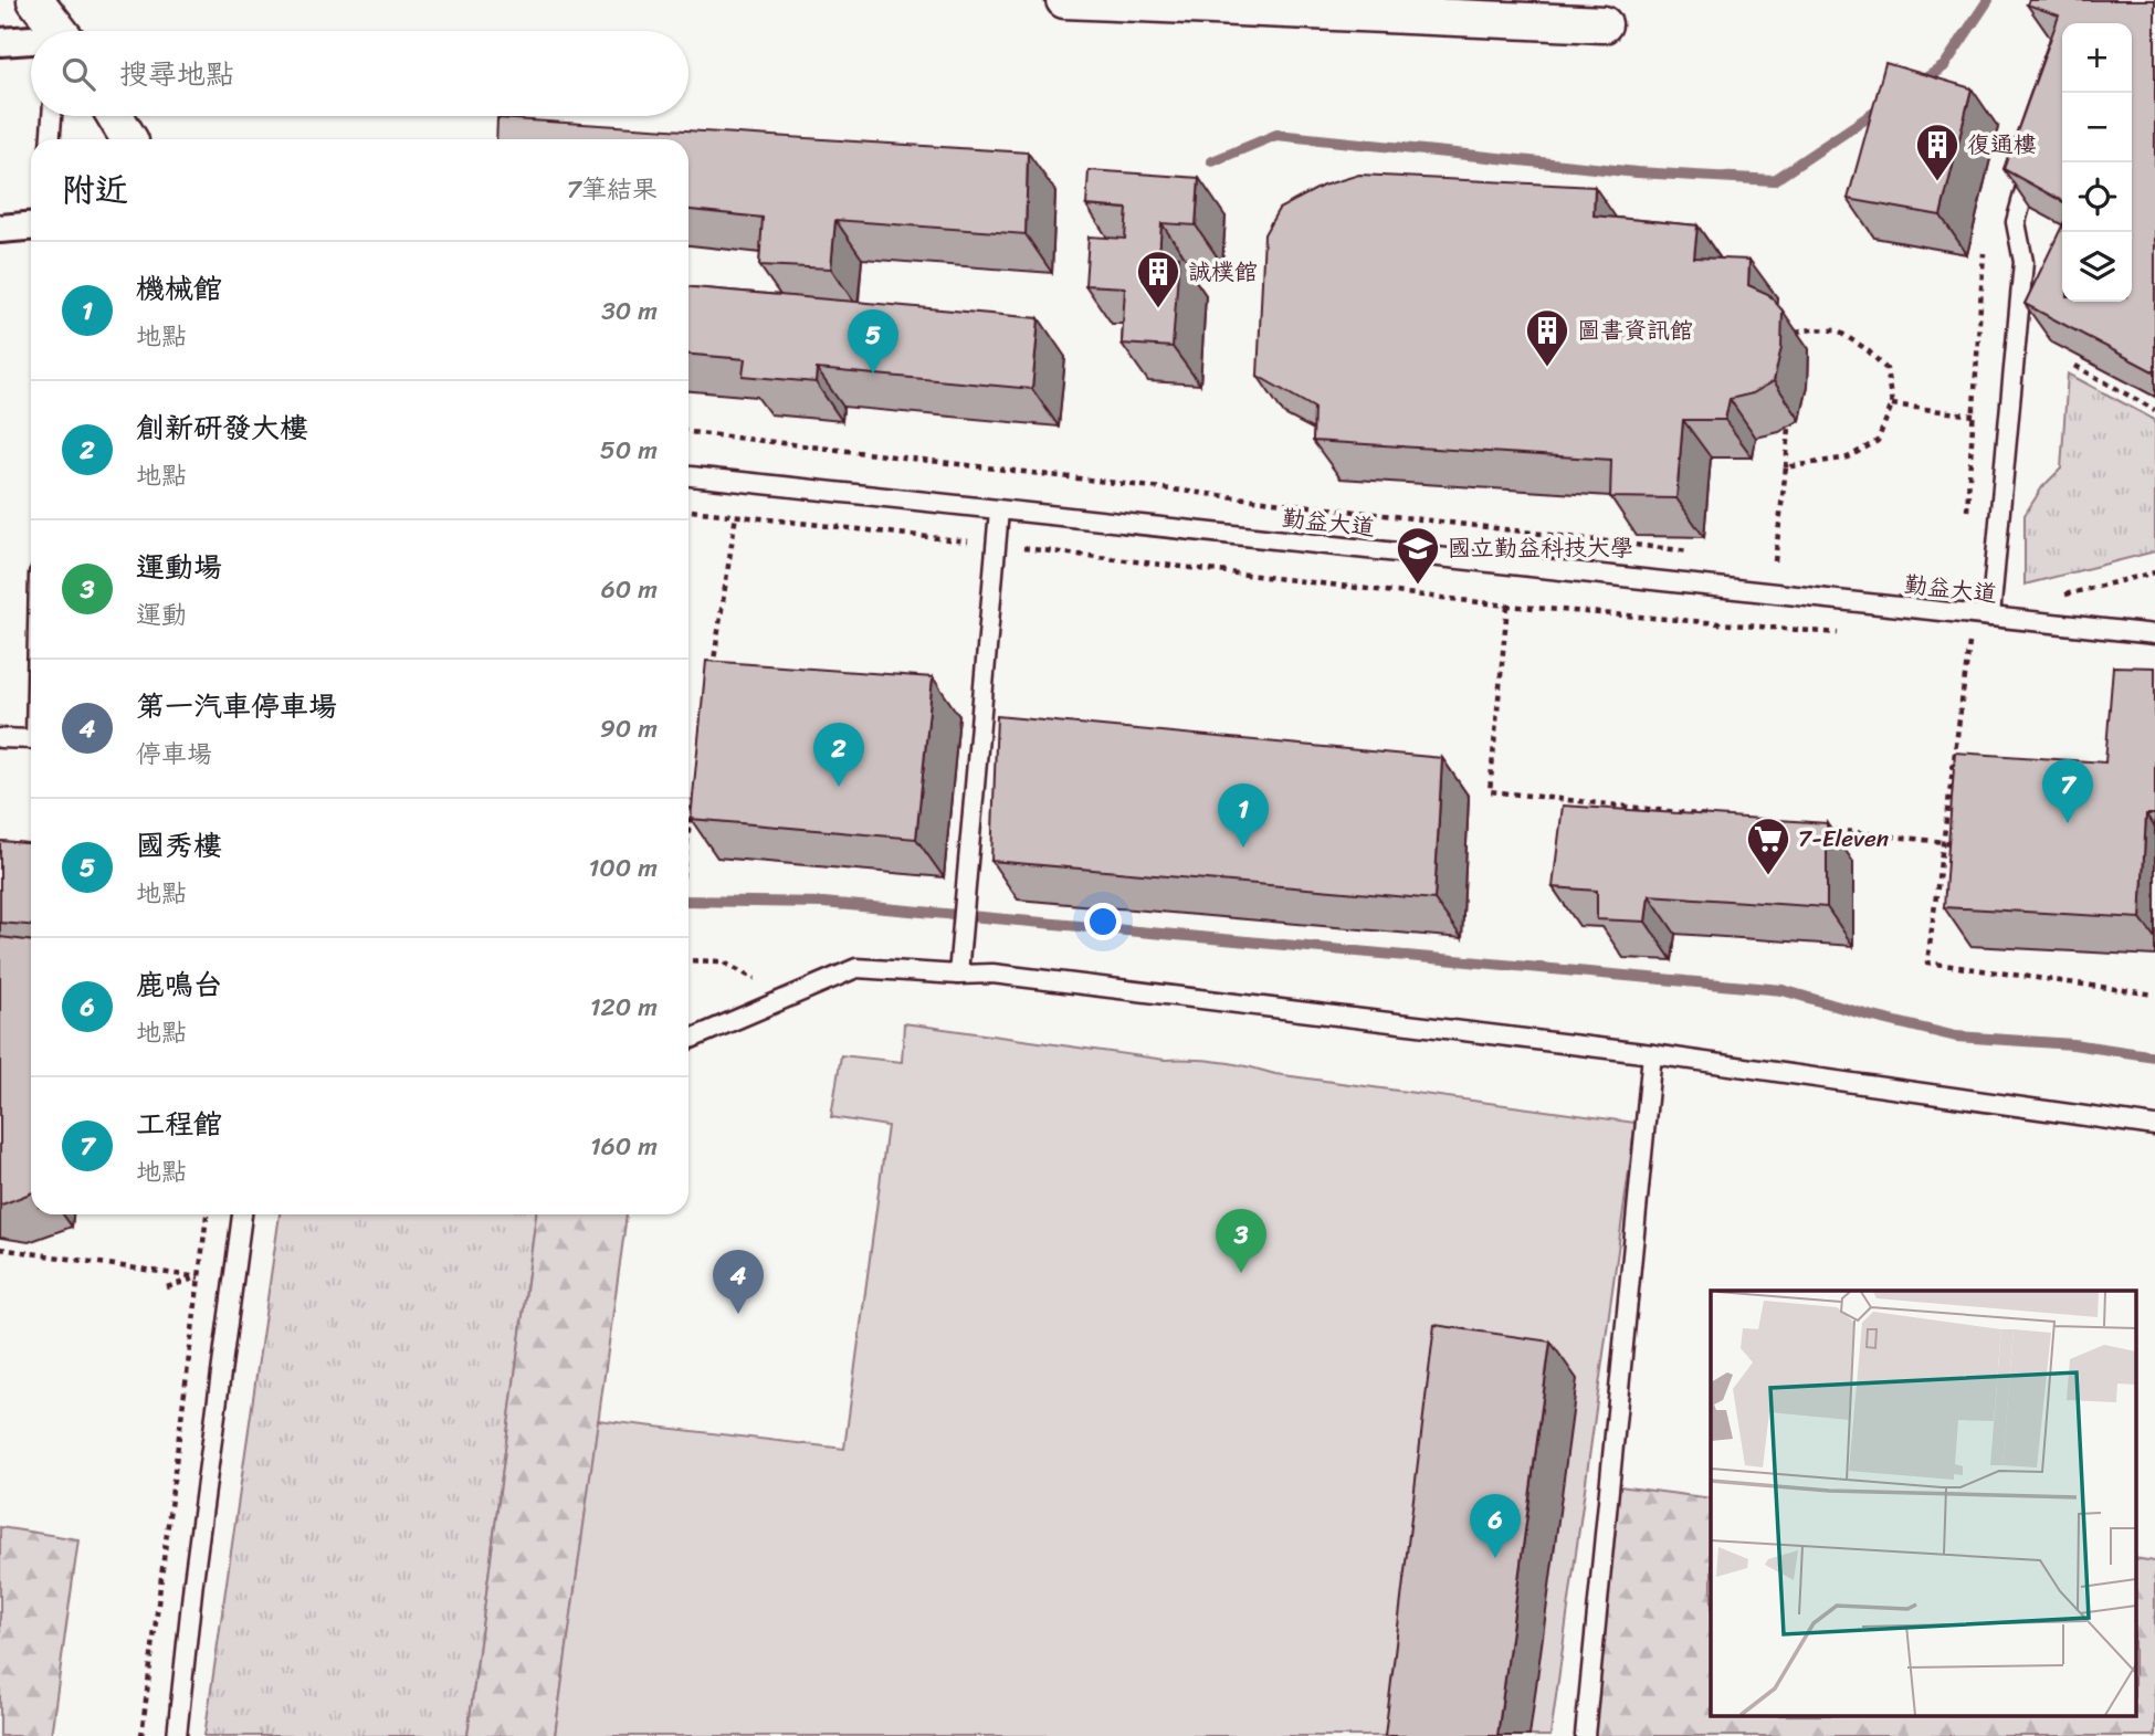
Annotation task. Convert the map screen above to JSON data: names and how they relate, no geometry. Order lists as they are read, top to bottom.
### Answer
{
  "streets": {
    "lane": ["勤益大道"]
  },
  "places": {
    "building": ["復通樓", "誠樸館", "圖書資訊館"],
    "school or university": ["國立勤益科技大學"],
    "supermarket": ["7-Eleven"]
  },
  "page": {
    "map_buttons": ["+", "−"],
    "search": "搜尋地點",
    "heading": ["附近", "7筆結果"],
    "list": [
      {
        "mark": "1",
        "name": "機械館",
        "note": "地點",
        "value": "30 m"
      },
      {
        "mark": "2",
        "name": "創新研發大樓",
        "note": "地點",
        "value": "50 m"
      },
      {
        "mark": "3",
        "name": "運動場",
        "note": "運動",
        "value": "60 m"
      },
      {
        "mark": "4",
        "name": "第一汽車停車場",
        "note": "停車場",
        "value": "90 m"
      },
      {
        "mark": "5",
        "name": "國秀樓",
        "note": "地點",
        "value": "100 m"
      },
      {
        "mark": "6",
        "name": "鹿鳴台",
        "note": "地點",
        "value": "120 m"
      },
      {
        "mark": "7",
        "name": "工程館",
        "note": "地點",
        "value": "160 m"
      }
    ],
    "pins": [
      "5",
      "2",
      "7",
      "1",
      "3",
      "4",
      "6"
    ]
  }
}
